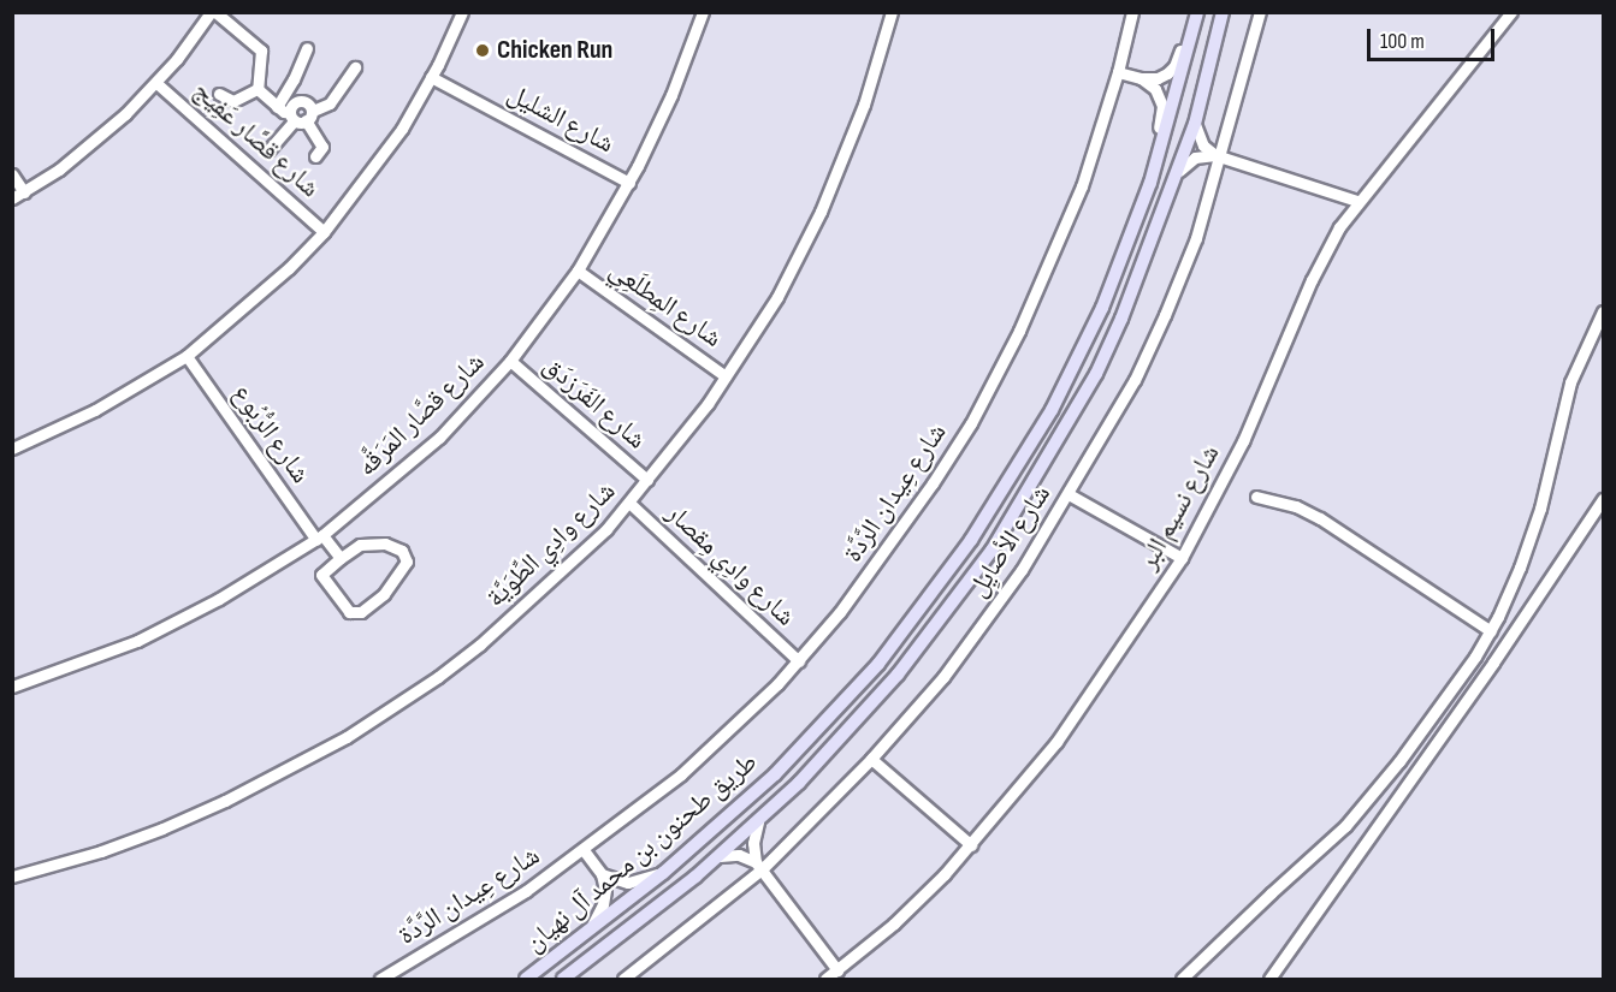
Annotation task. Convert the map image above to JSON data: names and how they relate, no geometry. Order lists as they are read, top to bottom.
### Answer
{
  "streets": {
    "main road": ["طريق طحنون بن محمد آل نهيان"],
    "street": [
      "شارع الشليل",
      "شارع قصَّار عَفِيج",
      "شارع المِطلَعِي",
      "شارع الفَرَزدَق",
      "شارع قصَّار المَرَقَّه",
      "شارع الرُّبُوع",
      "شارع عِيدان الرَّدَّة",
      "شارع نسيم البر",
      "شارع الأصايِل",
      "شارع وادِي الطِّوَيَّة",
      "شارع وادِي مِقصار"
    ]
  },
  "crossings": [
    ["شارع الشليل", "شارع قصَّار المَرَقَّه"],
    ["شارع المِطلَعِي", "شارع قصَّار المَرَقَّه"],
    ["شارع المِطلَعِي", "شارع وادِي الطِّوَيَّة"],
    ["شارع الفَرَزدَق", "شارع قصَّار المَرَقَّه"],
    ["شارع الفَرَزدَق", "شارع وادِي الطِّوَيَّة"],
    ["شارع قصَّار المَرَقَّه", "شارع الرُّبُوع"],
    ["شارع عِيدان الرَّدَّة", "شارع وادِي مِقصار"],
    ["شارع وادِي الطِّوَيَّة", "شارع وادِي مِقصار"]
  ],
  "places": ["Chicken Run"],
  "scale_bar": "100 m"
}
